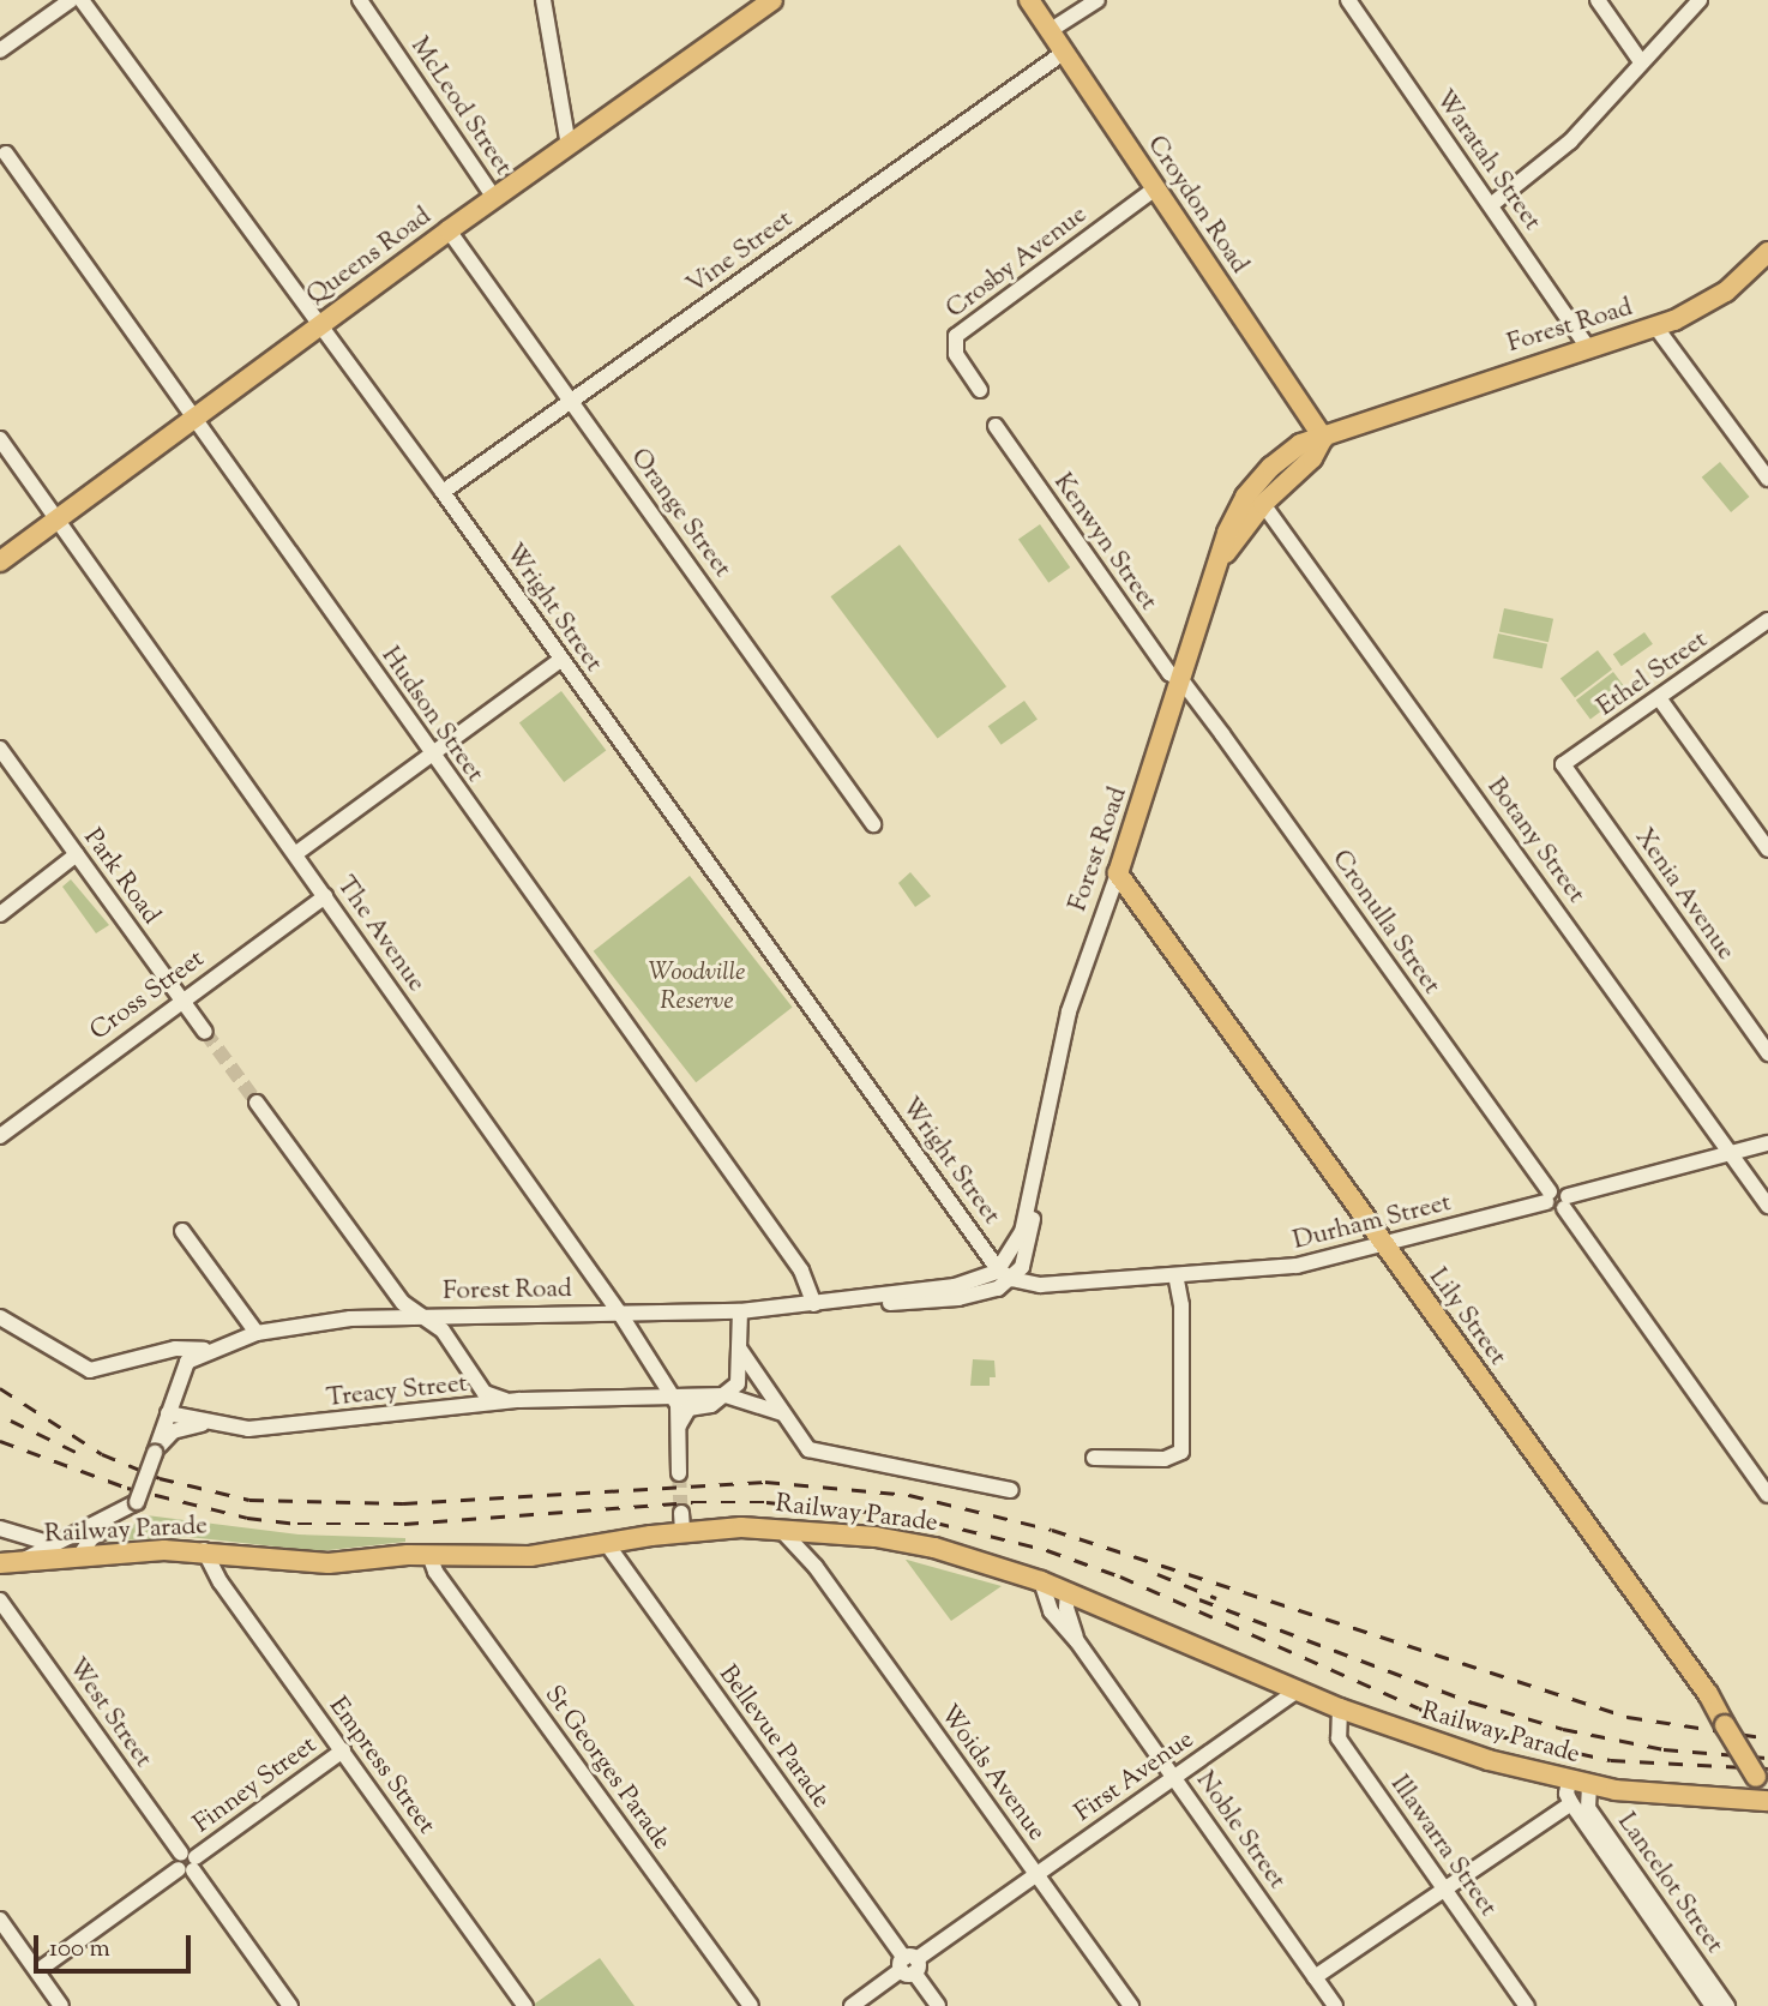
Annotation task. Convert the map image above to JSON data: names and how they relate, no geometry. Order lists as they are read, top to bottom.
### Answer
{
  "streets": {
    "main road": [
      "Croydon Road",
      "Queens Road",
      "Forest Road",
      "Lily Street",
      "Railway Parade"
    ],
    "street": [
      "McLeod Street",
      "Waratah Street",
      "Vine Street",
      "Crosby Avenue",
      "Orange Street",
      "Kenwyn Street",
      "Wright Street",
      "Ethel Street",
      "Hudson Street",
      "Botany Street",
      "Park Road",
      "Xenia Avenue",
      "Cronulla Street",
      "The Avenue",
      "Cross Street",
      "Durham Street",
      "Treacy Street",
      "West Street",
      "Bellevue Parade",
      "Empress Street",
      "St Georges Parade",
      "Woids Avenue",
      "First Avenue",
      "Finney Street",
      "Noble Street",
      "Illawarra Street",
      "Lancelot Street"
    ]
  },
  "crossings": [
    ["McLeod Street", "Queens Road"],
    ["Waratah Street", "Forest Road"],
    ["Croydon Road", "Vine Street"],
    ["Croydon Road", "Crosby Avenue"],
    ["Croydon Road", "Forest Road"],
    ["Vine Street", "Orange Street"],
    ["Vine Street", "Wright Street"],
    ["Queens Road", "Orange Street"],
    ["Queens Road", "Wright Street"],
    ["Queens Road", "Hudson Street"],
    ["Queens Road", "The Avenue"],
    ["Forest Road", "Kenwyn Street"],
    ["Forest Road", "Wright Street"],
    ["Forest Road", "Hudson Street"],
    ["Forest Road", "Botany Street"],
    ["Forest Road", "Cronulla Street"],
    ["Forest Road", "The Avenue"],
    ["Forest Road", "Durham Street"],
    ["Forest Road", "Lily Street"],
    ["Kenwyn Street", "Cronulla Street"],
    ["Wright Street", "Durham Street"],
    ["Ethel Street", "Xenia Avenue"],
    ["Park Road", "Cross Street"],
    ["Cronulla Street", "Durham Street"],
    ["The Avenue", "Cross Street"],
    ["The Avenue", "Treacy Street"],
    ["Durham Street", "Lily Street"],
    ["Lily Street", "Railway Parade"],
    ["Railway Parade", "Bellevue Parade"],
    ["Railway Parade", "Empress Street"],
    ["Railway Parade", "St Georges Parade"],
    ["Railway Parade", "Woids Avenue"],
    ["Railway Parade", "First Avenue"],
    ["Railway Parade", "Noble Street"],
    ["Railway Parade", "Illawarra Street"],
    ["Railway Parade", "Lancelot Street"],
    ["West Street", "Finney Street"],
    ["Bellevue Parade", "First Avenue"],
    ["Empress Street", "Finney Street"],
    ["Woids Avenue", "First Avenue"],
    ["First Avenue", "Noble Street"]
  ],
  "parks": ["Woodville Reserve"],
  "scale_bar": "100 m"
}
